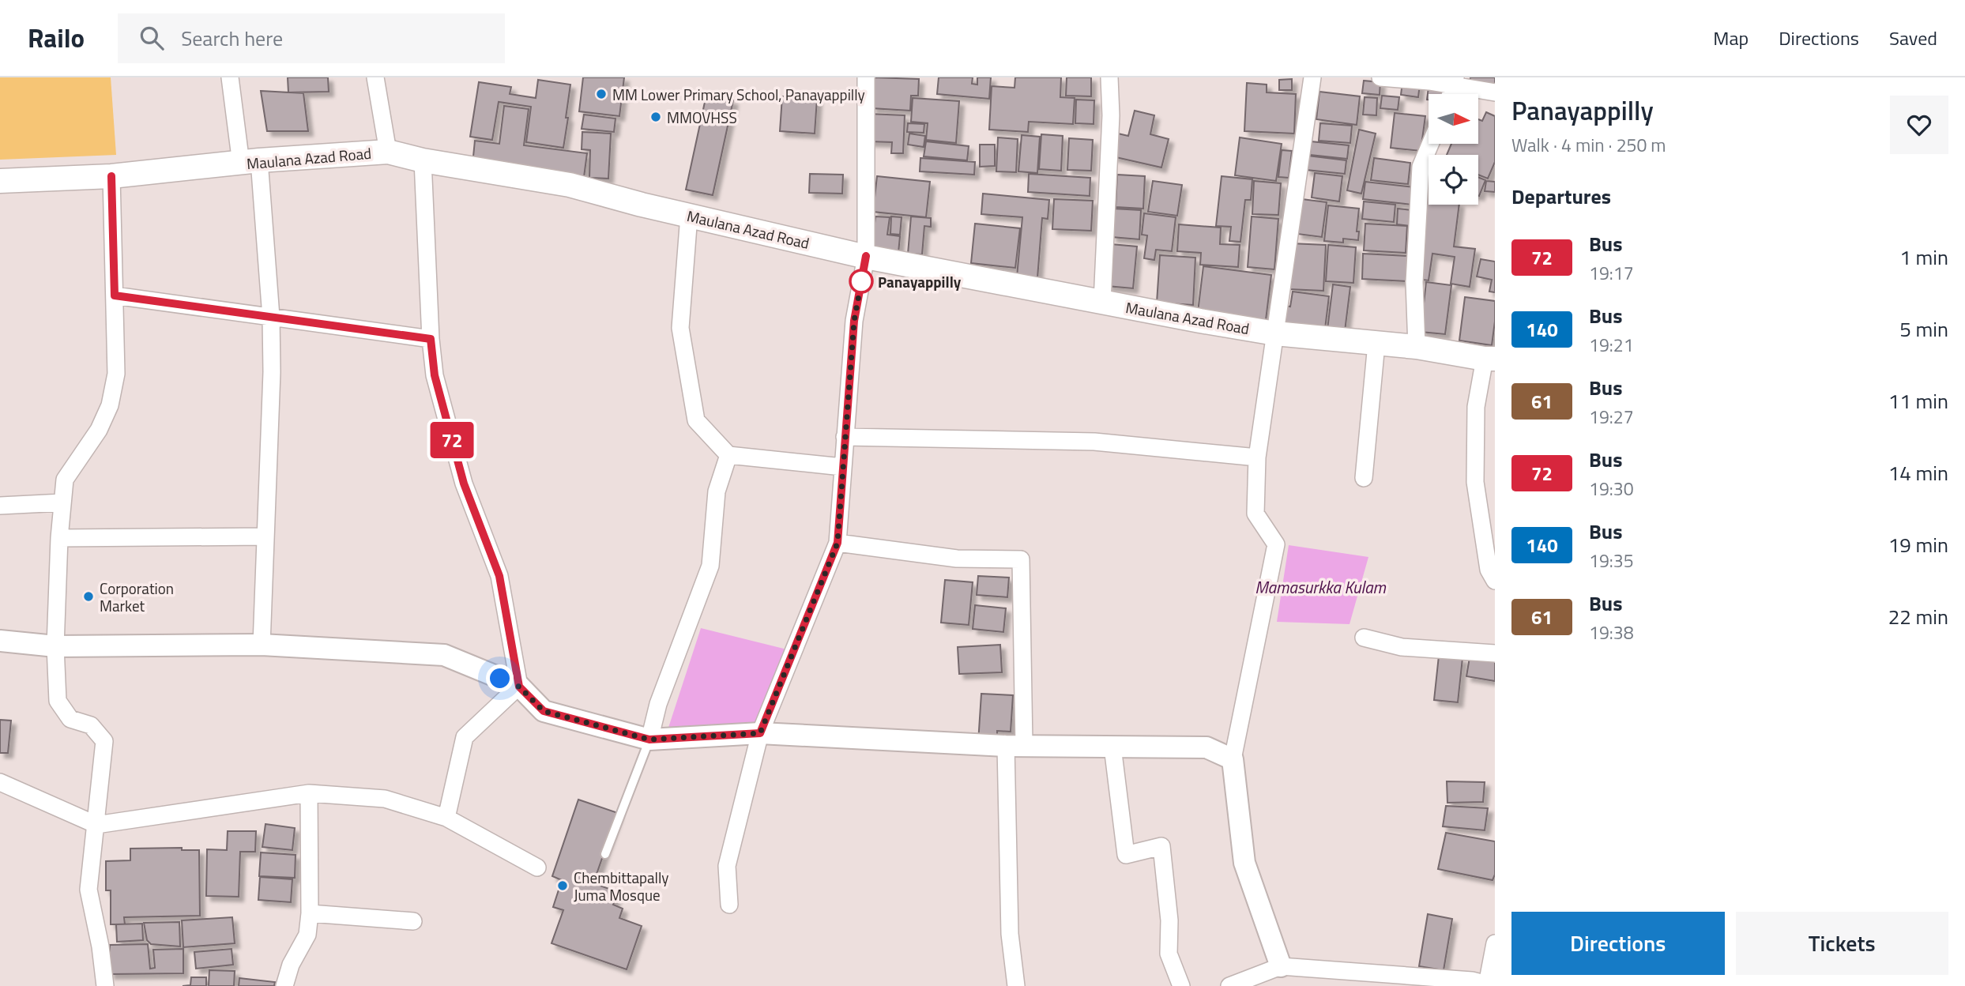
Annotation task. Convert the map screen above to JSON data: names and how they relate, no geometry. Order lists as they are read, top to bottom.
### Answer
{
  "streets": {
    "main road": ["Maulana Azad Road"]
  },
  "water": ["Mamasurkka Kulam"],
  "places": [
    "MM Lower Primary School, Panayappilly",
    "MMOVHSS",
    "Panayappilly",
    "Corporation Market",
    "Chembittapally Juma Mosque"
  ],
  "lines": ["bus line 72"],
  "north": "right",
  "page": {
    "header": "Railo",
    "search": "Search here",
    "nav": ["Map", "Directions", "Saved"],
    "on_map": "72",
    "heading": [
      ["Panayappilly", "Walk · 4 min · 250 m"],
      "Departures"
    ],
    "list": [
      {
        "mark": "72",
        "name": "Bus",
        "note": "19:17",
        "value": "1 min"
      },
      {
        "mark": "140",
        "name": "Bus",
        "note": "19:21",
        "value": "5 min"
      },
      {
        "mark": "61",
        "name": "Bus",
        "note": "19:27",
        "value": "11 min"
      },
      {
        "mark": "72",
        "name": "Bus",
        "note": "19:30",
        "value": "14 min"
      },
      {
        "mark": "140",
        "name": "Bus",
        "note": "19:35",
        "value": "19 min"
      },
      {
        "mark": "61",
        "name": "Bus",
        "note": "19:38",
        "value": "22 min"
      }
    ],
    "buttons": ["Directions", "Tickets"]
  }
}
